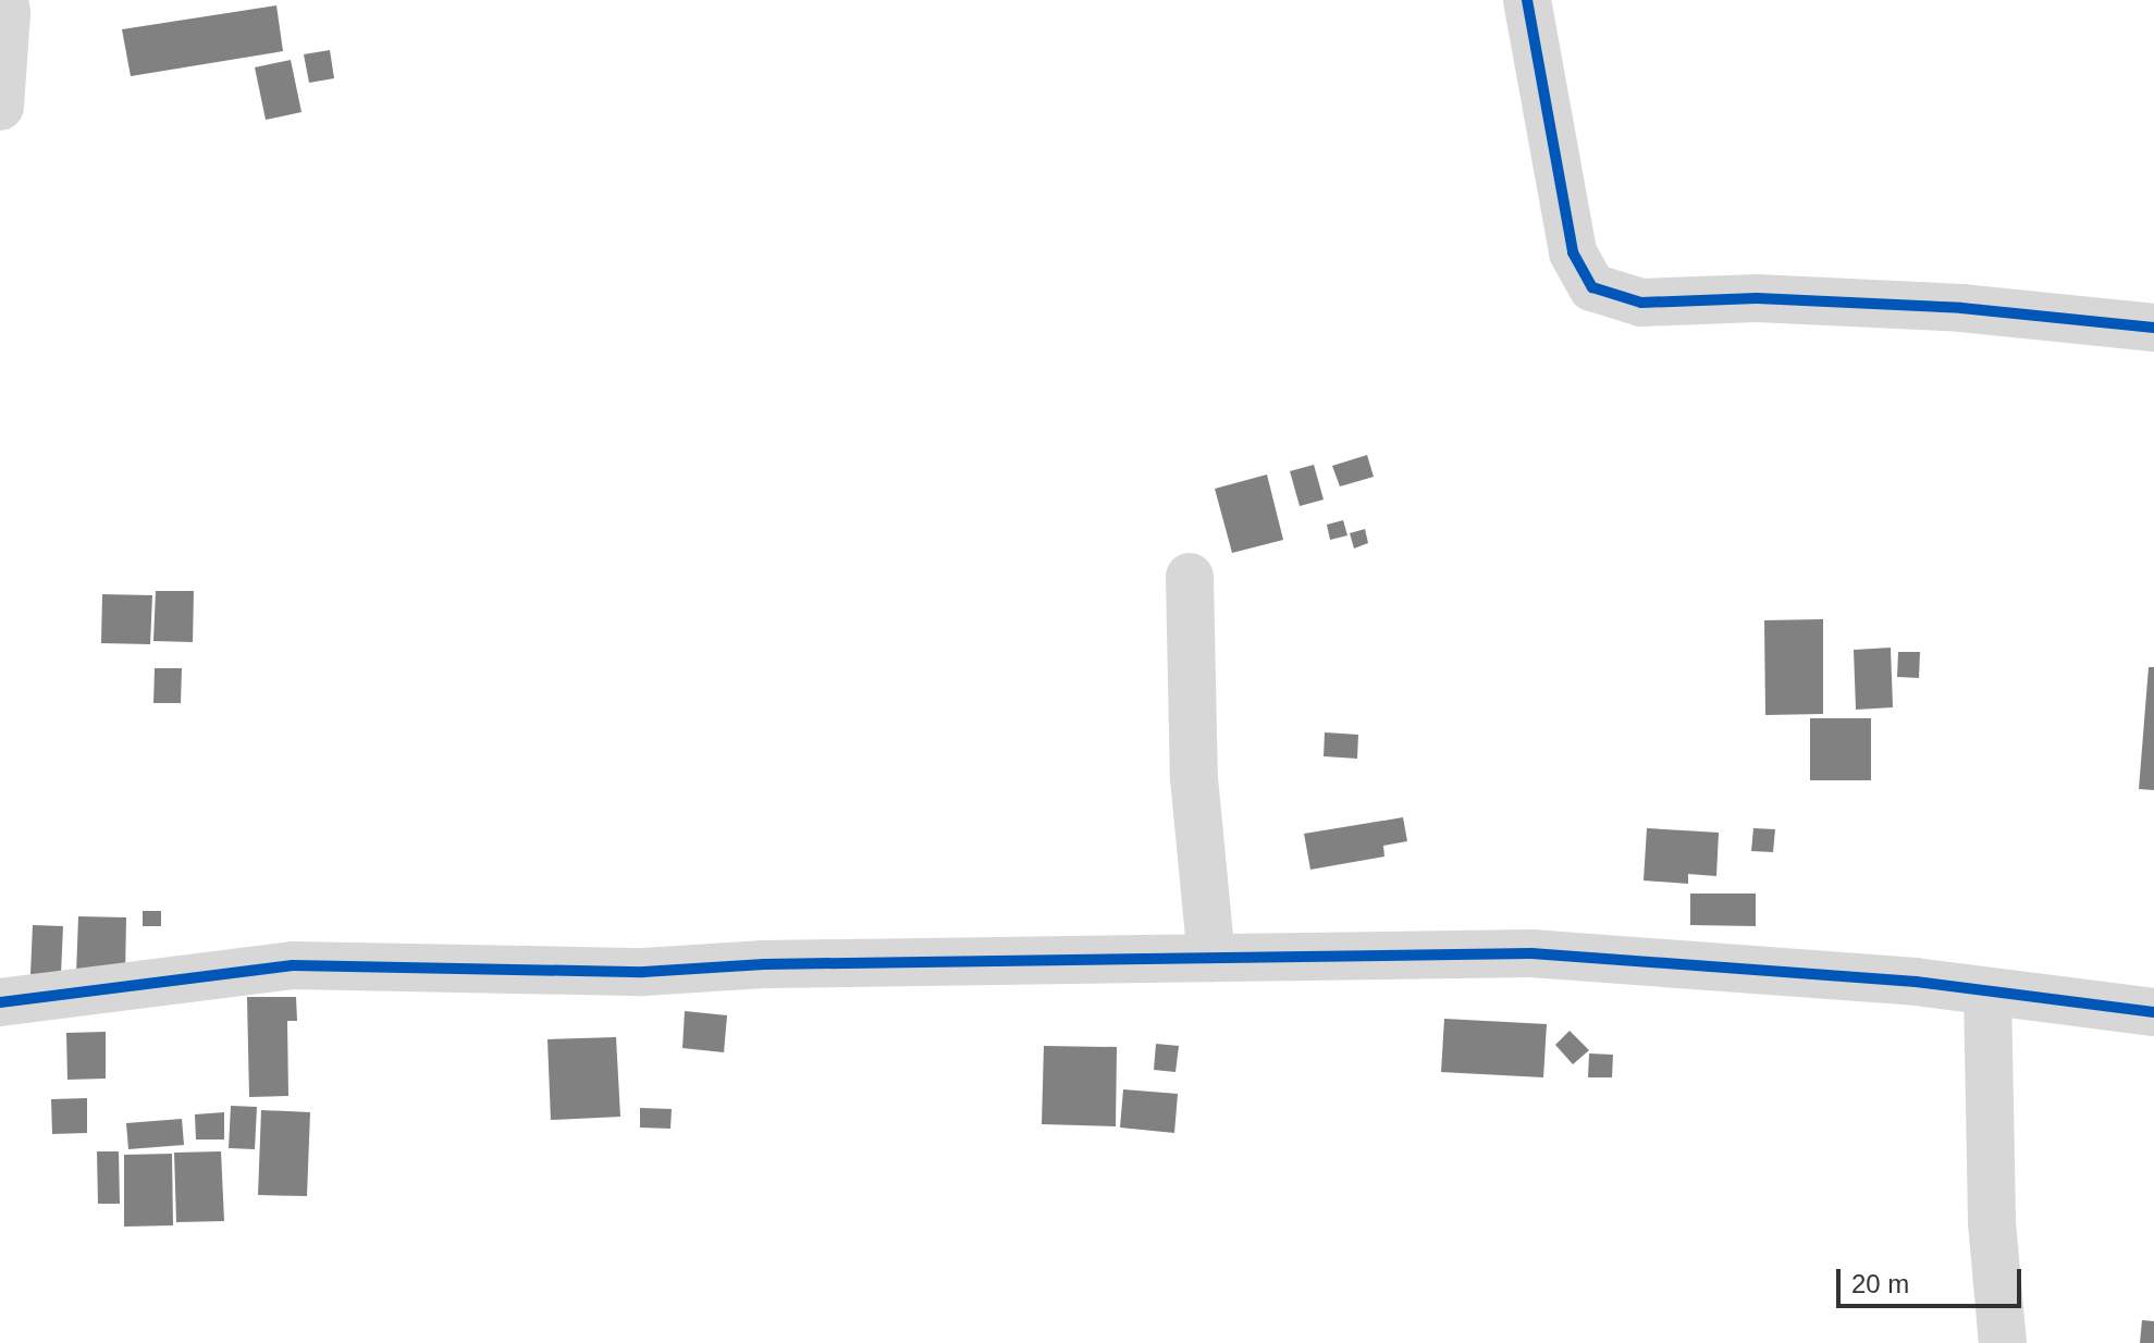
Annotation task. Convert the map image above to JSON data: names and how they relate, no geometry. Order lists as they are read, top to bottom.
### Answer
{
  "scale_bar": "20 m"
}
